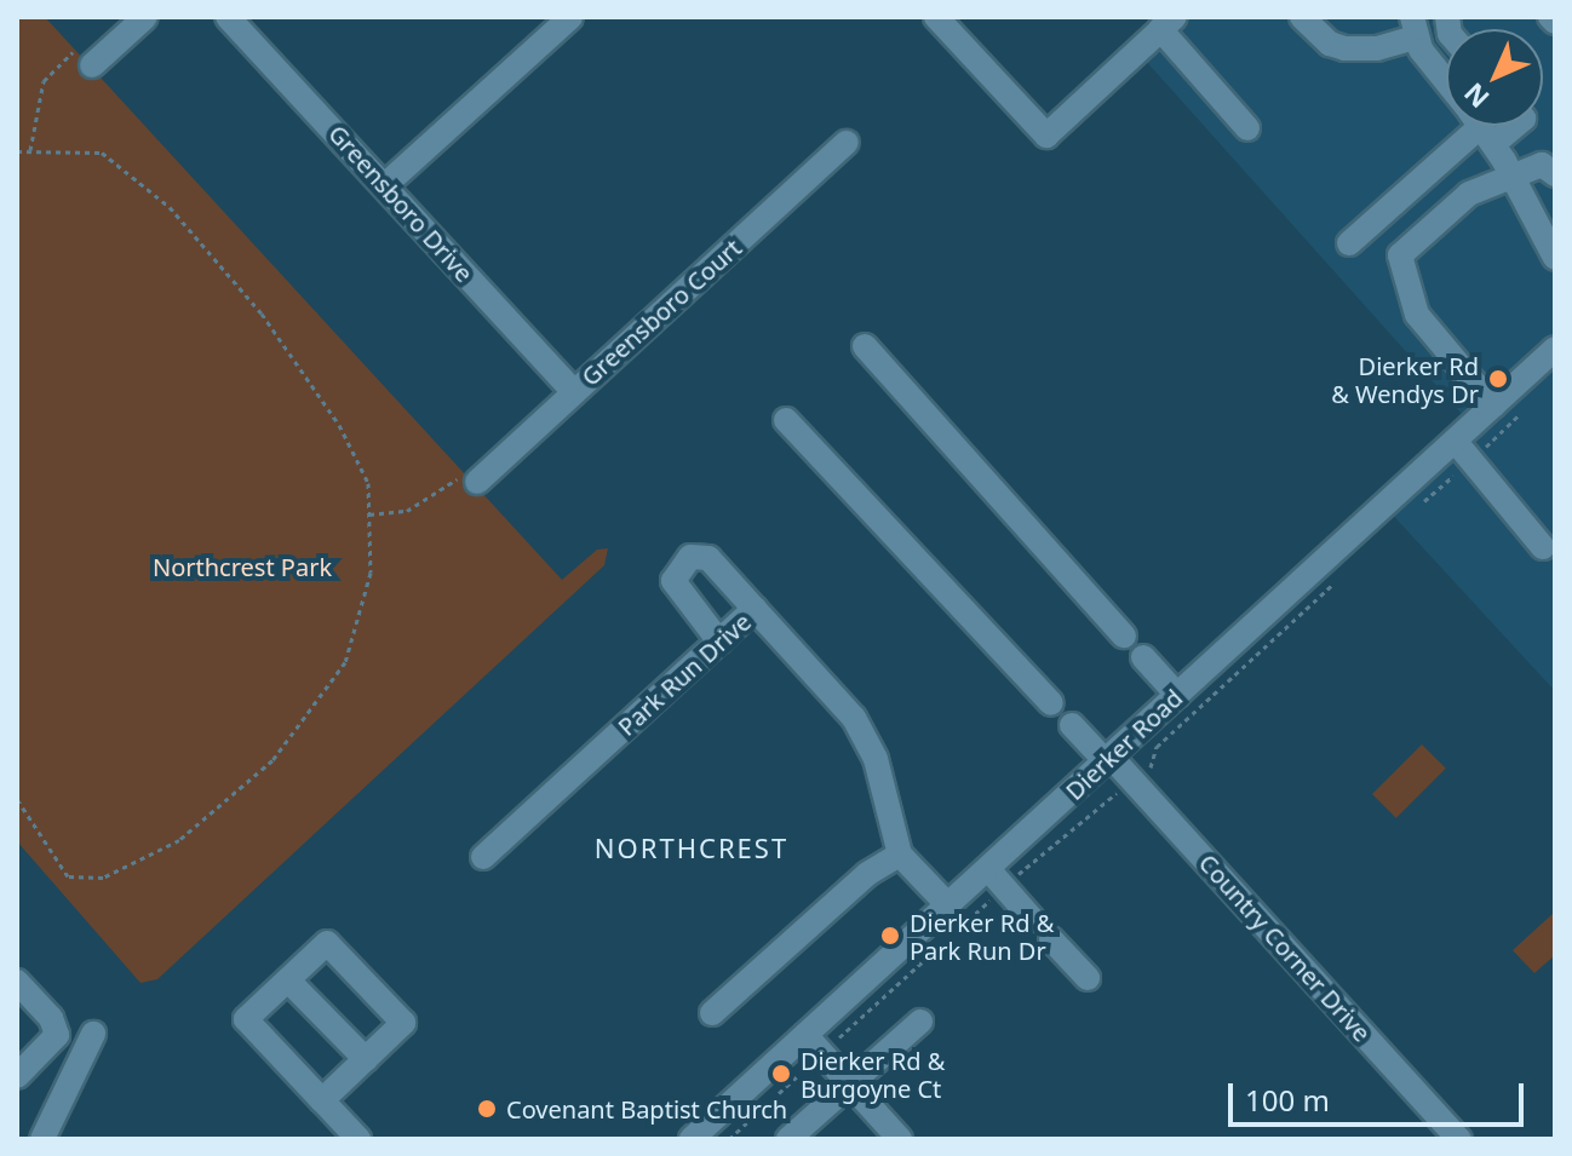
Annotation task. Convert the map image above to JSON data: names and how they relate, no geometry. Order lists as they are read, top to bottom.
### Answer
{
  "streets": {
    "street": [
      "Greensboro Drive",
      "Greensboro Court",
      "Park Run Drive",
      "Dierker Road",
      "Country Corner Drive"
    ]
  },
  "crossings": [
    ["Greensboro Drive", "Greensboro Court"],
    ["Park Run Drive", "Dierker Road"],
    ["Dierker Road", "Country Corner Drive"]
  ],
  "districts": ["NORTHCREST"],
  "parks": ["Northcrest Park"],
  "places": [
    "Dierker Rd & Wendys Dr",
    "Dierker Rd & Park Run Dr",
    "Dierker Rd & Burgoyne Ct",
    "Covenant Baptist Church"
  ],
  "scale_bar": "100 m",
  "north": "bottom left"
}
